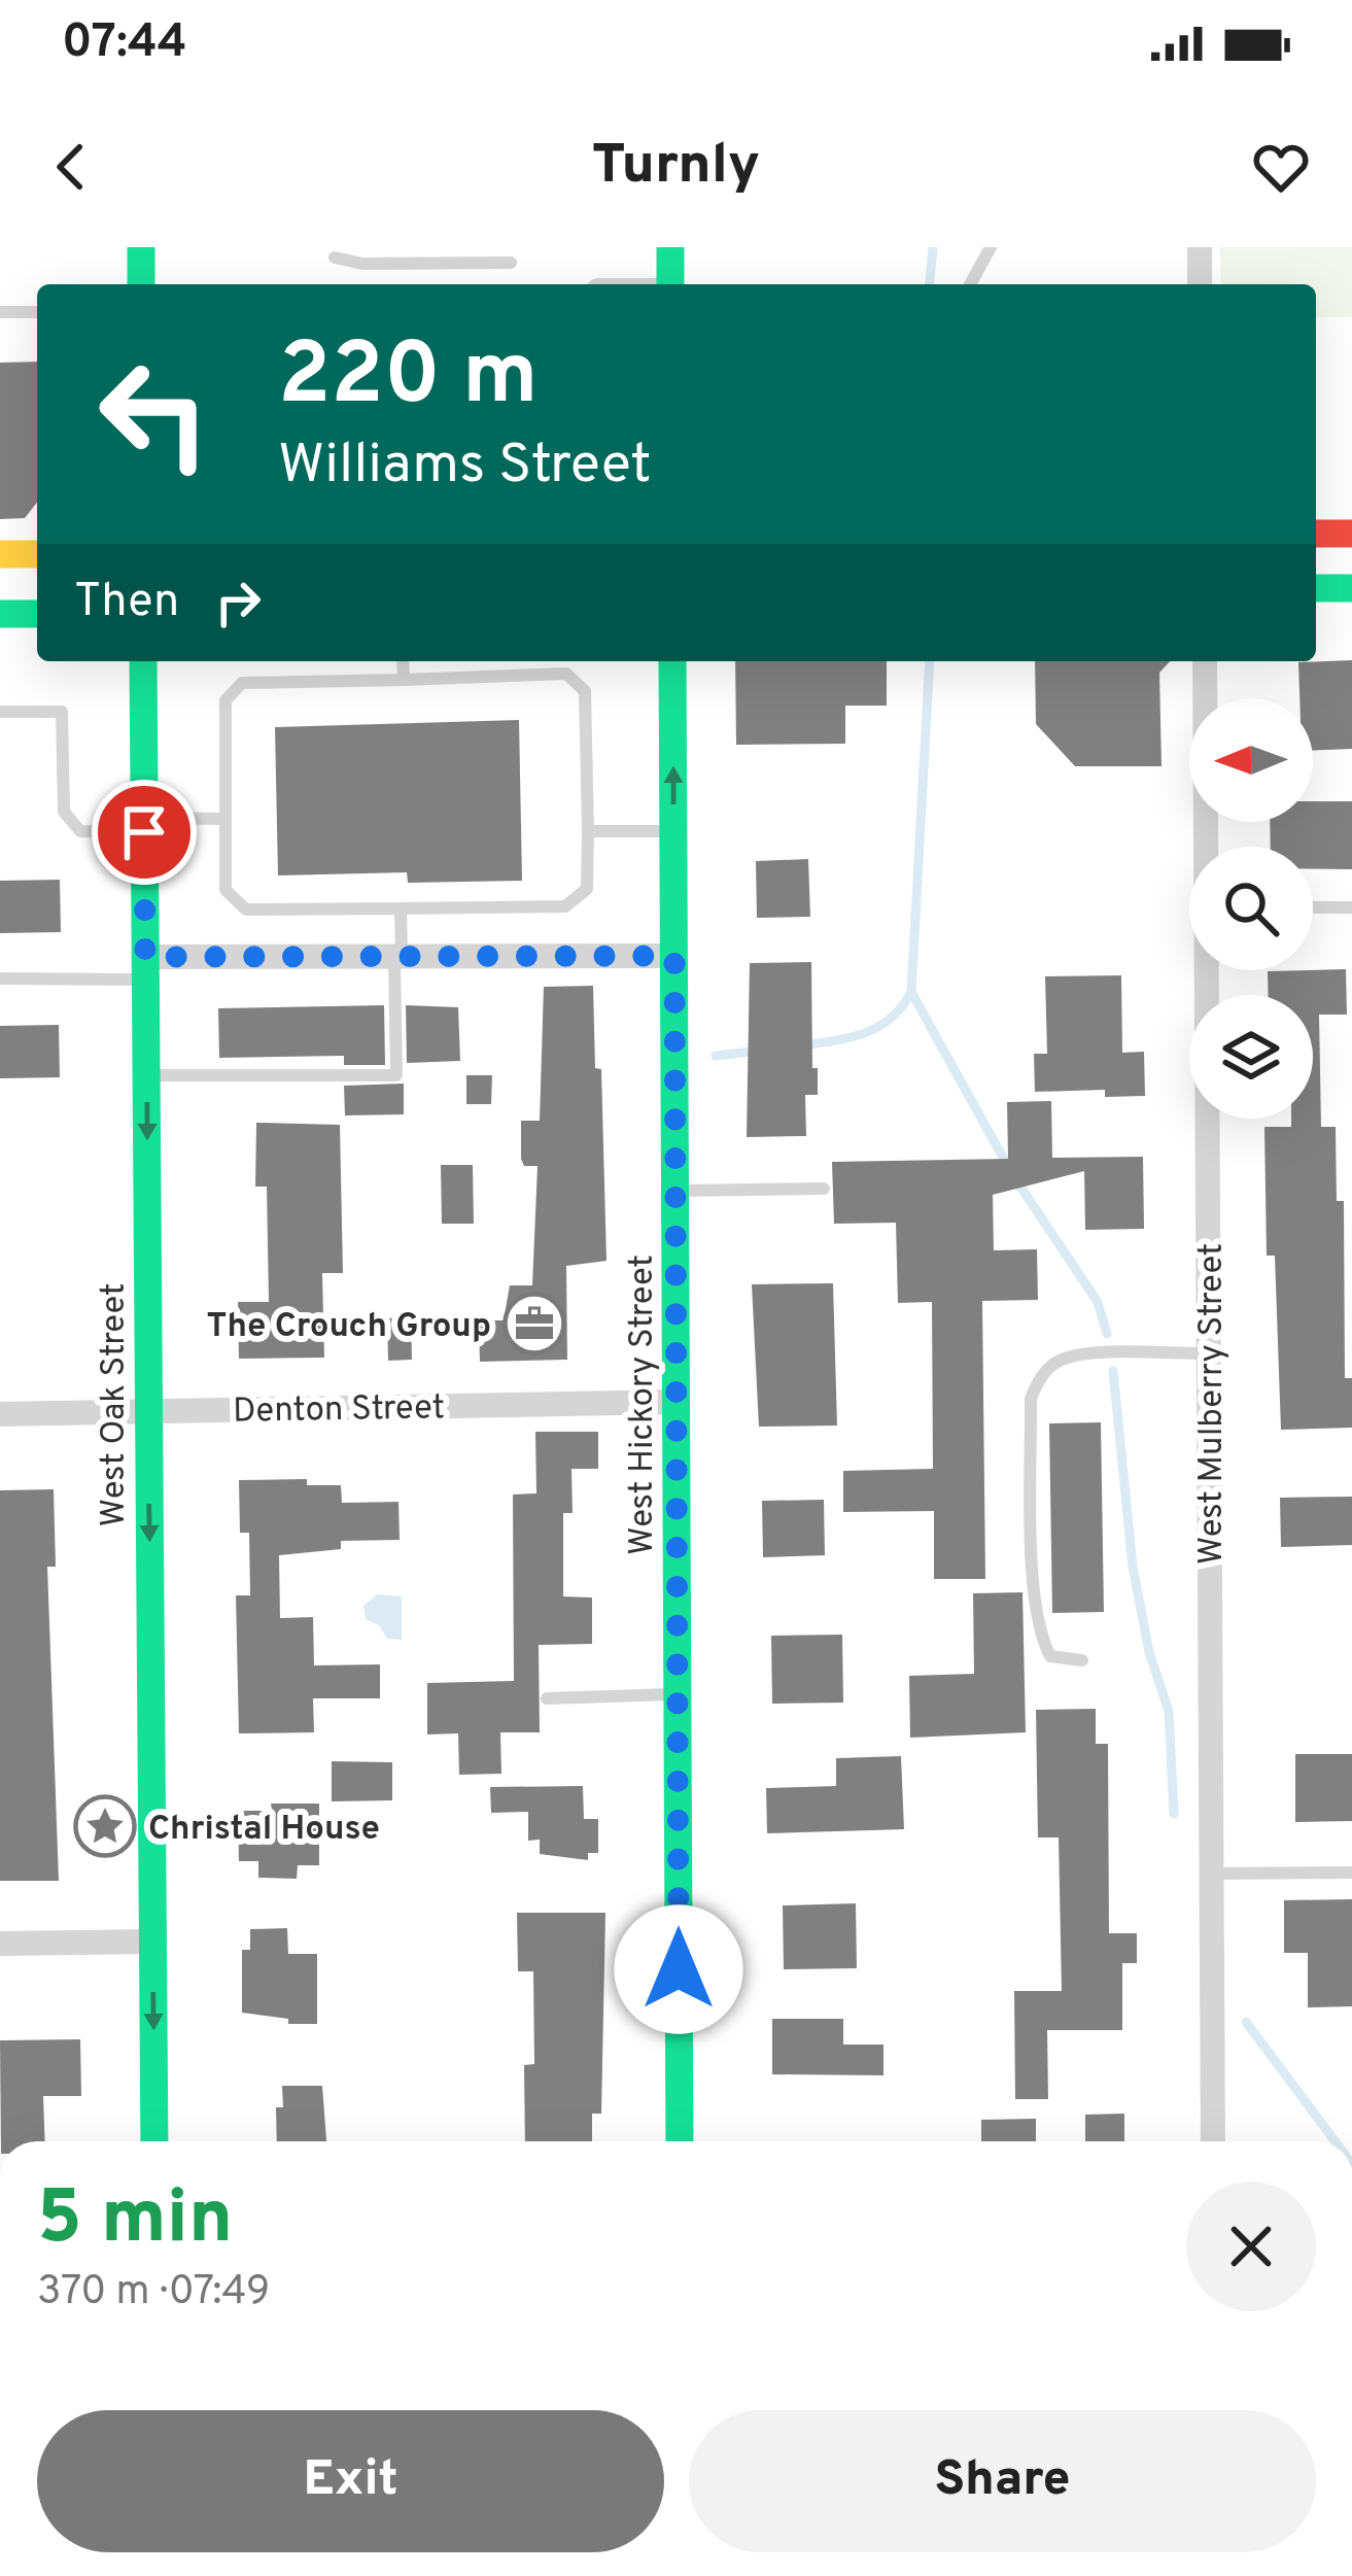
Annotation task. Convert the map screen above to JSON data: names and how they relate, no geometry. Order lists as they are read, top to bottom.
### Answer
{
  "streets": {
    "main road": ["West Oak Street", "West Hickory Street"],
    "street": ["West Mulberry Street", "Denton Street"]
  },
  "crossings": [
    ["West Oak Street", "Denton Street"],
    ["West Hickory Street", "Denton Street"]
  ],
  "one_way": ["West Oak Street"],
  "places": {
    "office": ["The Crouch Group"],
    "place": ["Christal House"]
  },
  "north": "left",
  "page": {
    "status": "07:44",
    "header": "Turnly",
    "turn": ["220 m", "Williams Street"],
    "then": "Then",
    "heading": ["5 min", "370 m · 07:49"],
    "buttons": ["Exit", "Share"]
  }
}
